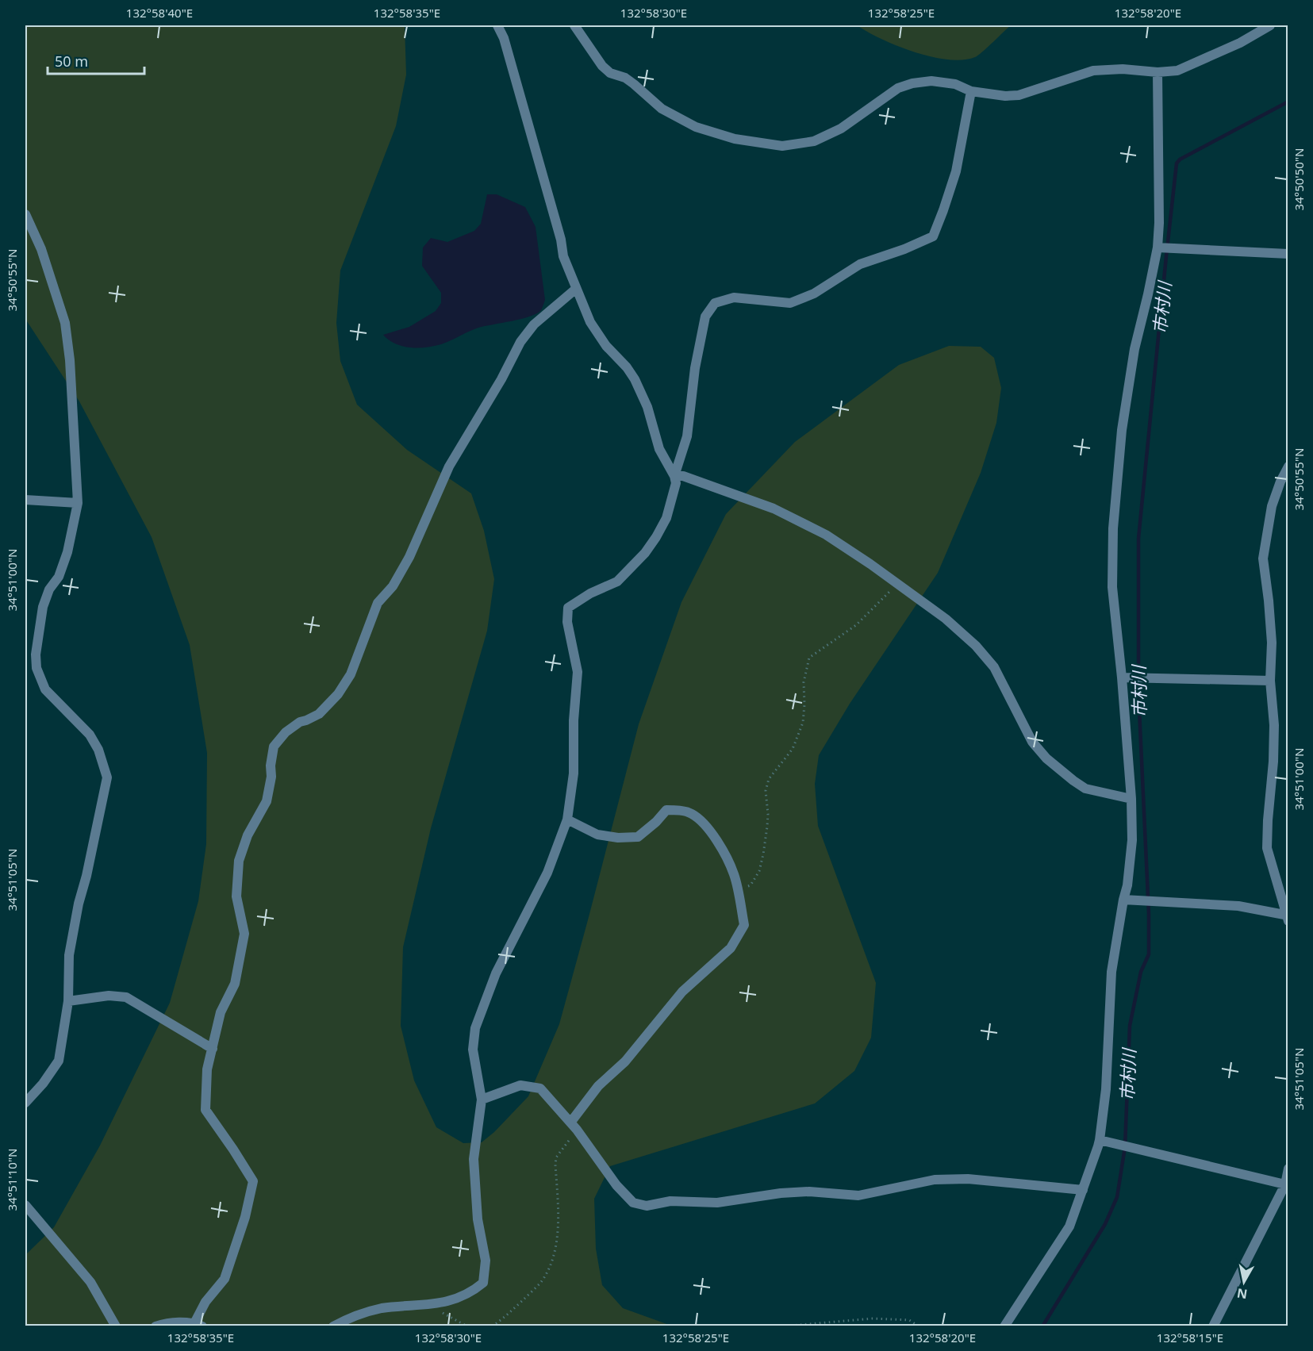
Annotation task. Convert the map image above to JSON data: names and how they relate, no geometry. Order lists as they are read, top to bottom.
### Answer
{
  "water": ["市村川"],
  "scale_bar": "50 m",
  "north": "bottom",
  "coordinates": [
    "132°58'40\"E",
    "132°58'35\"E",
    "132°58'30\"E",
    "132°58'25\"E",
    "132°58'20\"E",
    "34°50'50\"N",
    "34°50'55\"N",
    "34°51'00\"N",
    "34°51'05\"N",
    "34°51'10\"N",
    "132°58'15\"E"
  ]
}
